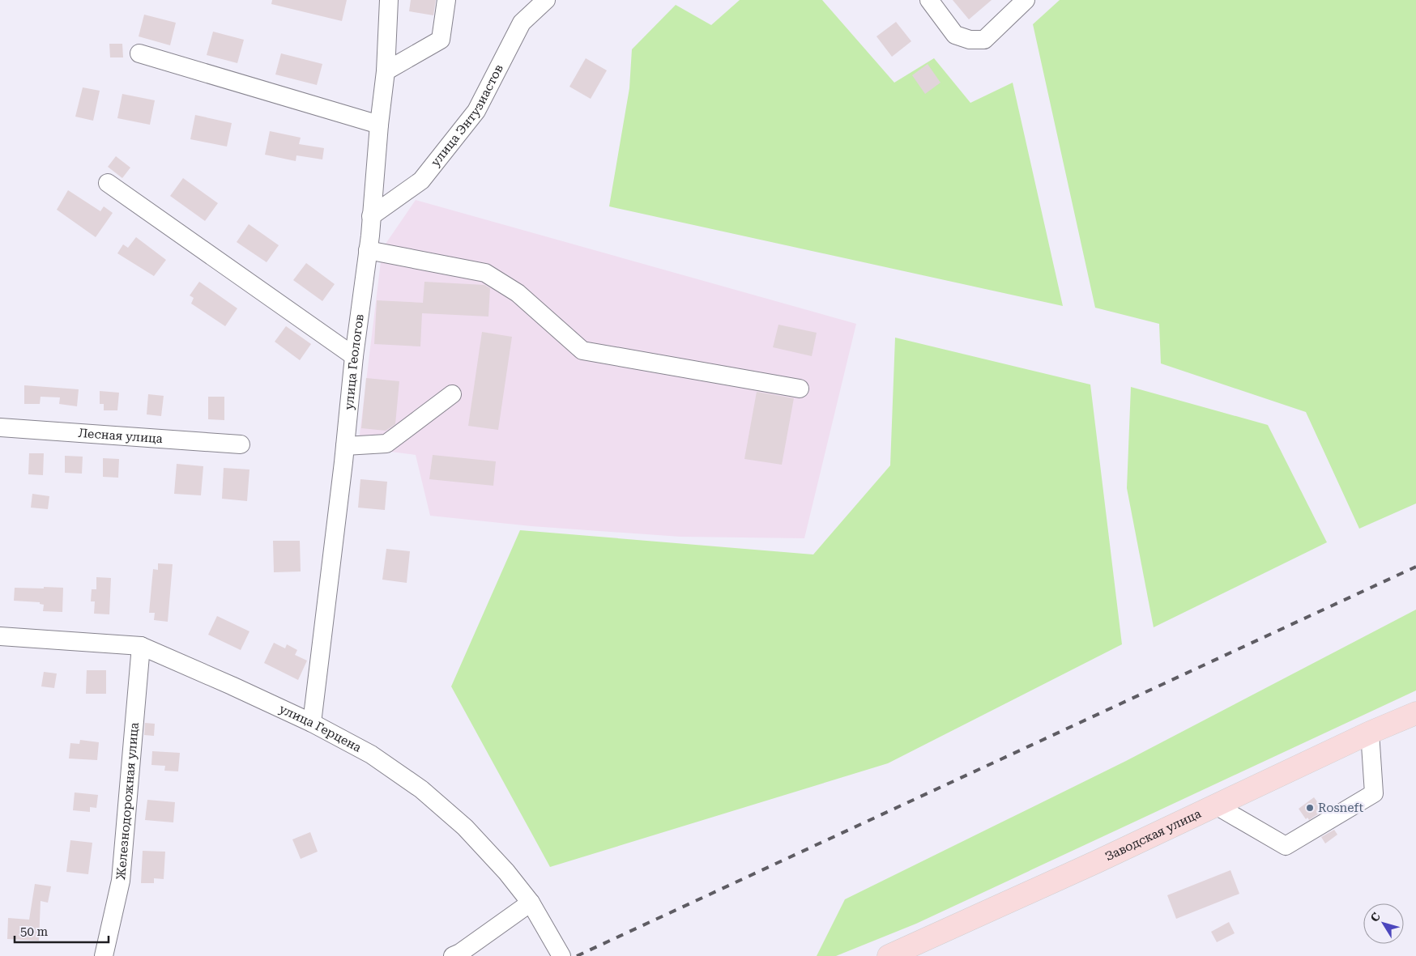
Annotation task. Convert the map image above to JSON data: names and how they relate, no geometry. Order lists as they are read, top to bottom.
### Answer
{
  "streets": {
    "main road": ["Заводская улица"],
    "street": [
      "улица Энтузиастов",
      "улица Геологов",
      "Лесная улица",
      "улица Герцена",
      "Железнодорожная улица"
    ]
  },
  "crossings": [
    ["улица Энтузиастов", "улица Геологов"],
    ["улица Геологов", "улица Герцена"],
    ["улица Герцена", "Железнодорожная улица"]
  ],
  "places": ["Rosneft"],
  "scale_bar": "50 m",
  "north": "top left"
}
